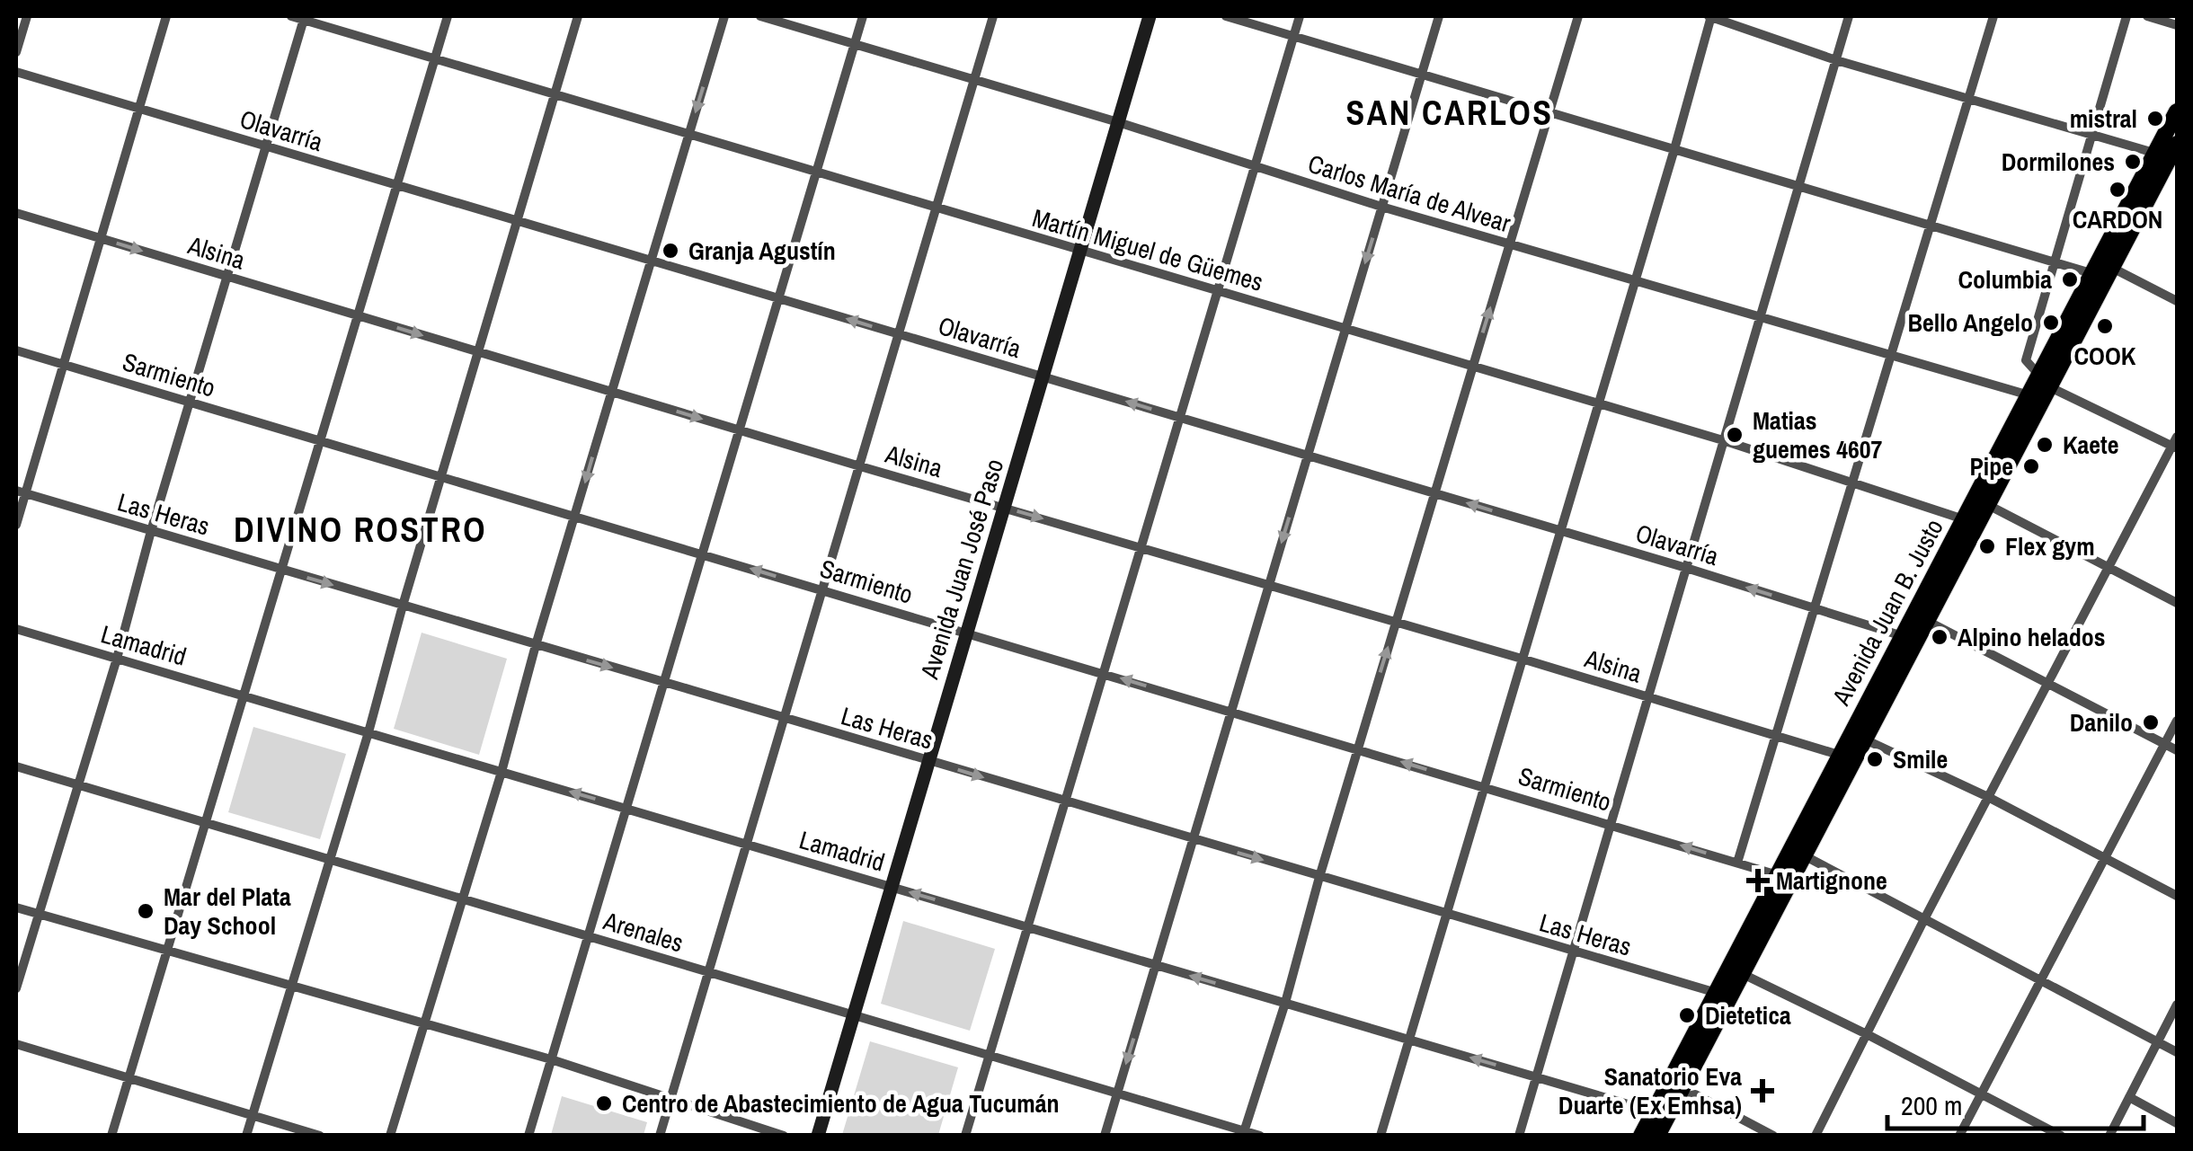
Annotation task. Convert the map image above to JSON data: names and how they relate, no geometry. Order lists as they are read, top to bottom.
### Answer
{
  "streets": {
    "main road": ["Avenida Juan José Paso", "Avenida Juan B. Justo"],
    "street": [
      "Olavarría",
      "Carlos María de Alvear",
      "Martín Miguel de Güemes",
      "Alsina",
      "Sarmiento",
      "Las Heras",
      "Lamadrid",
      "Arenales"
    ]
  },
  "crossings": [
    ["Olavarría", "Avenida Juan José Paso"],
    ["Olavarría", "Avenida Juan B. Justo"],
    ["Carlos María de Alvear", "Avenida Juan José Paso"],
    ["Carlos María de Alvear", "Avenida Juan B. Justo"],
    ["Martín Miguel de Güemes", "Avenida Juan José Paso"],
    ["Martín Miguel de Güemes", "Avenida Juan B. Justo"],
    ["Alsina", "Avenida Juan José Paso"],
    ["Alsina", "Avenida Juan B. Justo"],
    ["Sarmiento", "Avenida Juan José Paso"],
    ["Sarmiento", "Avenida Juan B. Justo"],
    ["Las Heras", "Avenida Juan José Paso"],
    ["Las Heras", "Avenida Juan B. Justo"],
    ["Avenida Juan José Paso", "Lamadrid"],
    ["Avenida Juan José Paso", "Arenales"],
    ["Avenida Juan B. Justo", "Lamadrid"]
  ],
  "districts": ["SAN CARLOS", "DIVINO ROSTRO"],
  "places": {
    "other": [
      "mistral",
      "Dormilones",
      "CARDON",
      "Granja Agustín",
      "Columbia",
      "Bello Angelo",
      "COOK",
      "Matias guemes 4607",
      "Kaete",
      "Pipe",
      "Flex gym",
      "Alpino helados",
      "Danilo",
      "Smile",
      "Mar del Plata Day School",
      "Dietetica",
      "Centro de Abastecimiento de Agua Tucumán"
    ],
    "health": ["Martignone", "Sanatorio Eva Duarte (Ex Emhsa)"]
  },
  "scale_bar": "200 m"
}
